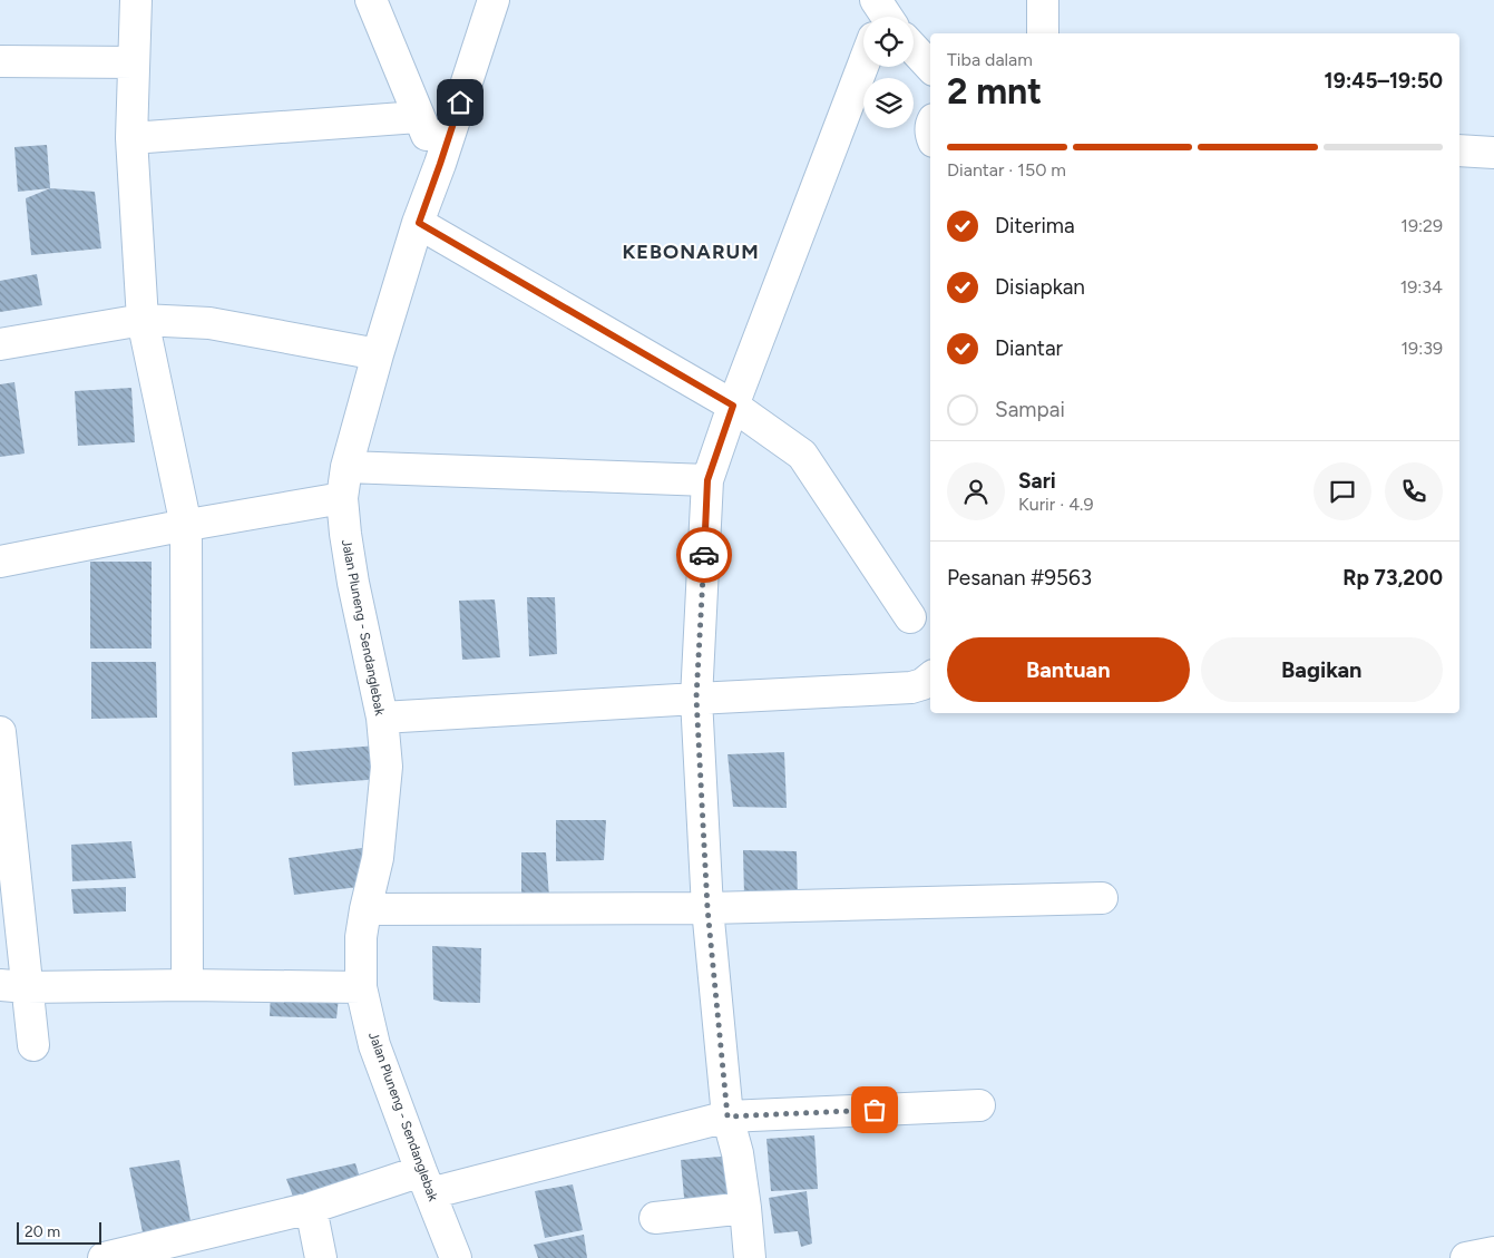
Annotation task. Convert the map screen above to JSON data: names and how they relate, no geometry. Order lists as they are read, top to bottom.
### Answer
{
  "streets": {
    "street": ["Jalan Pluneng - Sendanglebak"]
  },
  "districts": ["KEBONARUM"],
  "scale_bar": "20 m",
  "page": {
    "heading": ["2 mnt", "Tiba dalam", "19:45–19:50"],
    "panel": [
      "Sari",
      "Kurir · 4.9",
      "Pesanan #9563",
      "Rp 73,200"
    ],
    "bar": "Diantar · 150 m",
    "list": [
      ["Diterima", "19:29"],
      ["Disiapkan", "19:34"],
      ["Diantar", "19:39"],
      "Sampai"
    ],
    "buttons": ["Bantuan", "Bagikan"],
    "scale": "20 m"
  }
}
